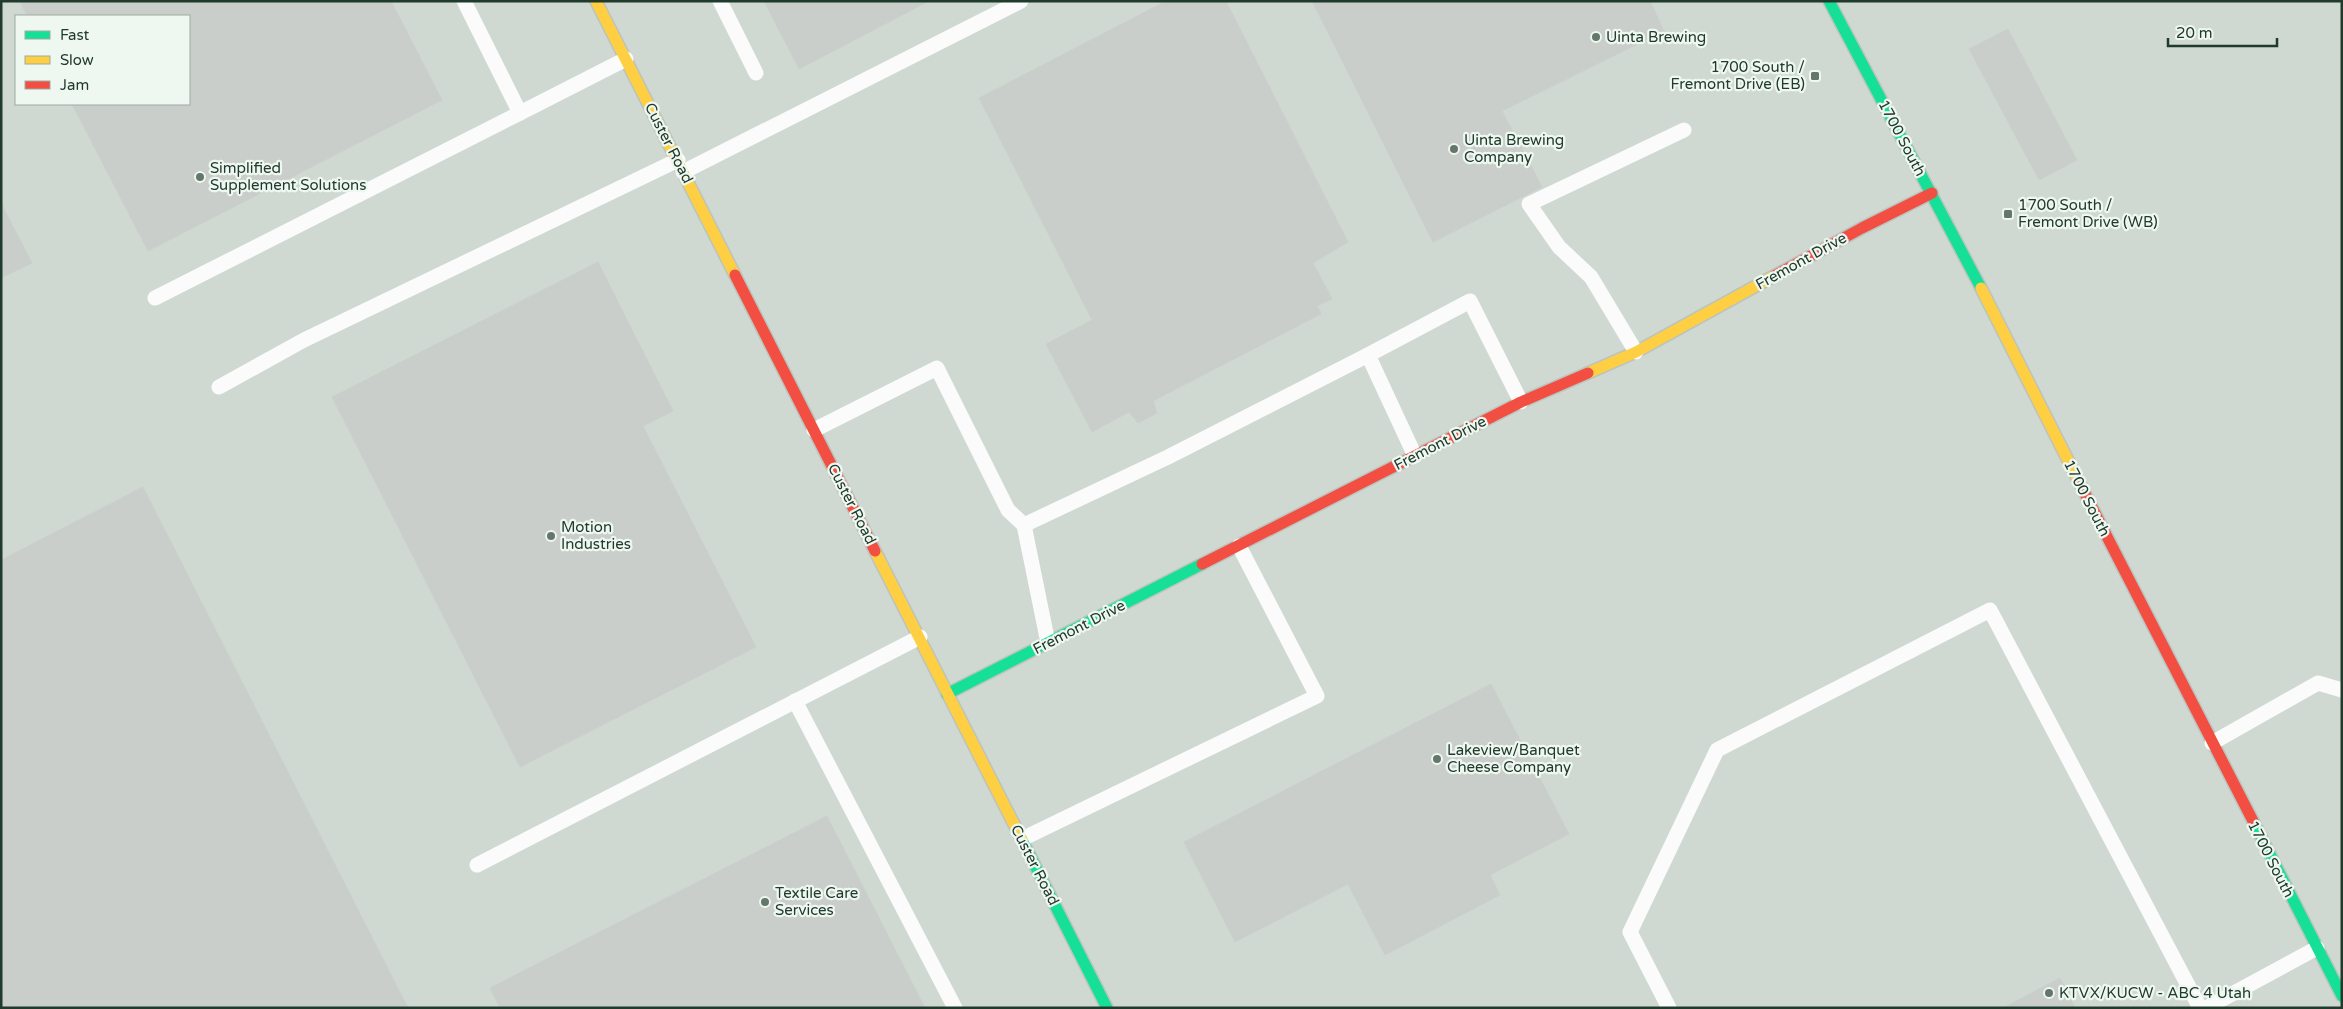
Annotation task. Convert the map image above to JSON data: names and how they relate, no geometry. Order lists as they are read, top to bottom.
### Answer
{
  "streets": {
    "street": ["1700 South", "Custer Road", "Fremont Drive"]
  },
  "crossings": [
    ["1700 South", "Fremont Drive"],
    ["Custer Road", "Fremont Drive"]
  ],
  "places": {
    "other": [
      "Uinta Brewing",
      "Uinta Brewing Company",
      "Simplified Supplement Solutions",
      "Motion Industries",
      "Lakeview/Banquet Cheese Company",
      "Textile Care Services",
      "KTVX/KUCW - ABC 4 Utah"
    ],
    "transit": ["1700 South / Fremont Drive (EB)", "1700 South / Fremont Drive (WB)"]
  },
  "legend": ["Fast", "Slow", "Jam"],
  "scale_bar": "20 m"
}
